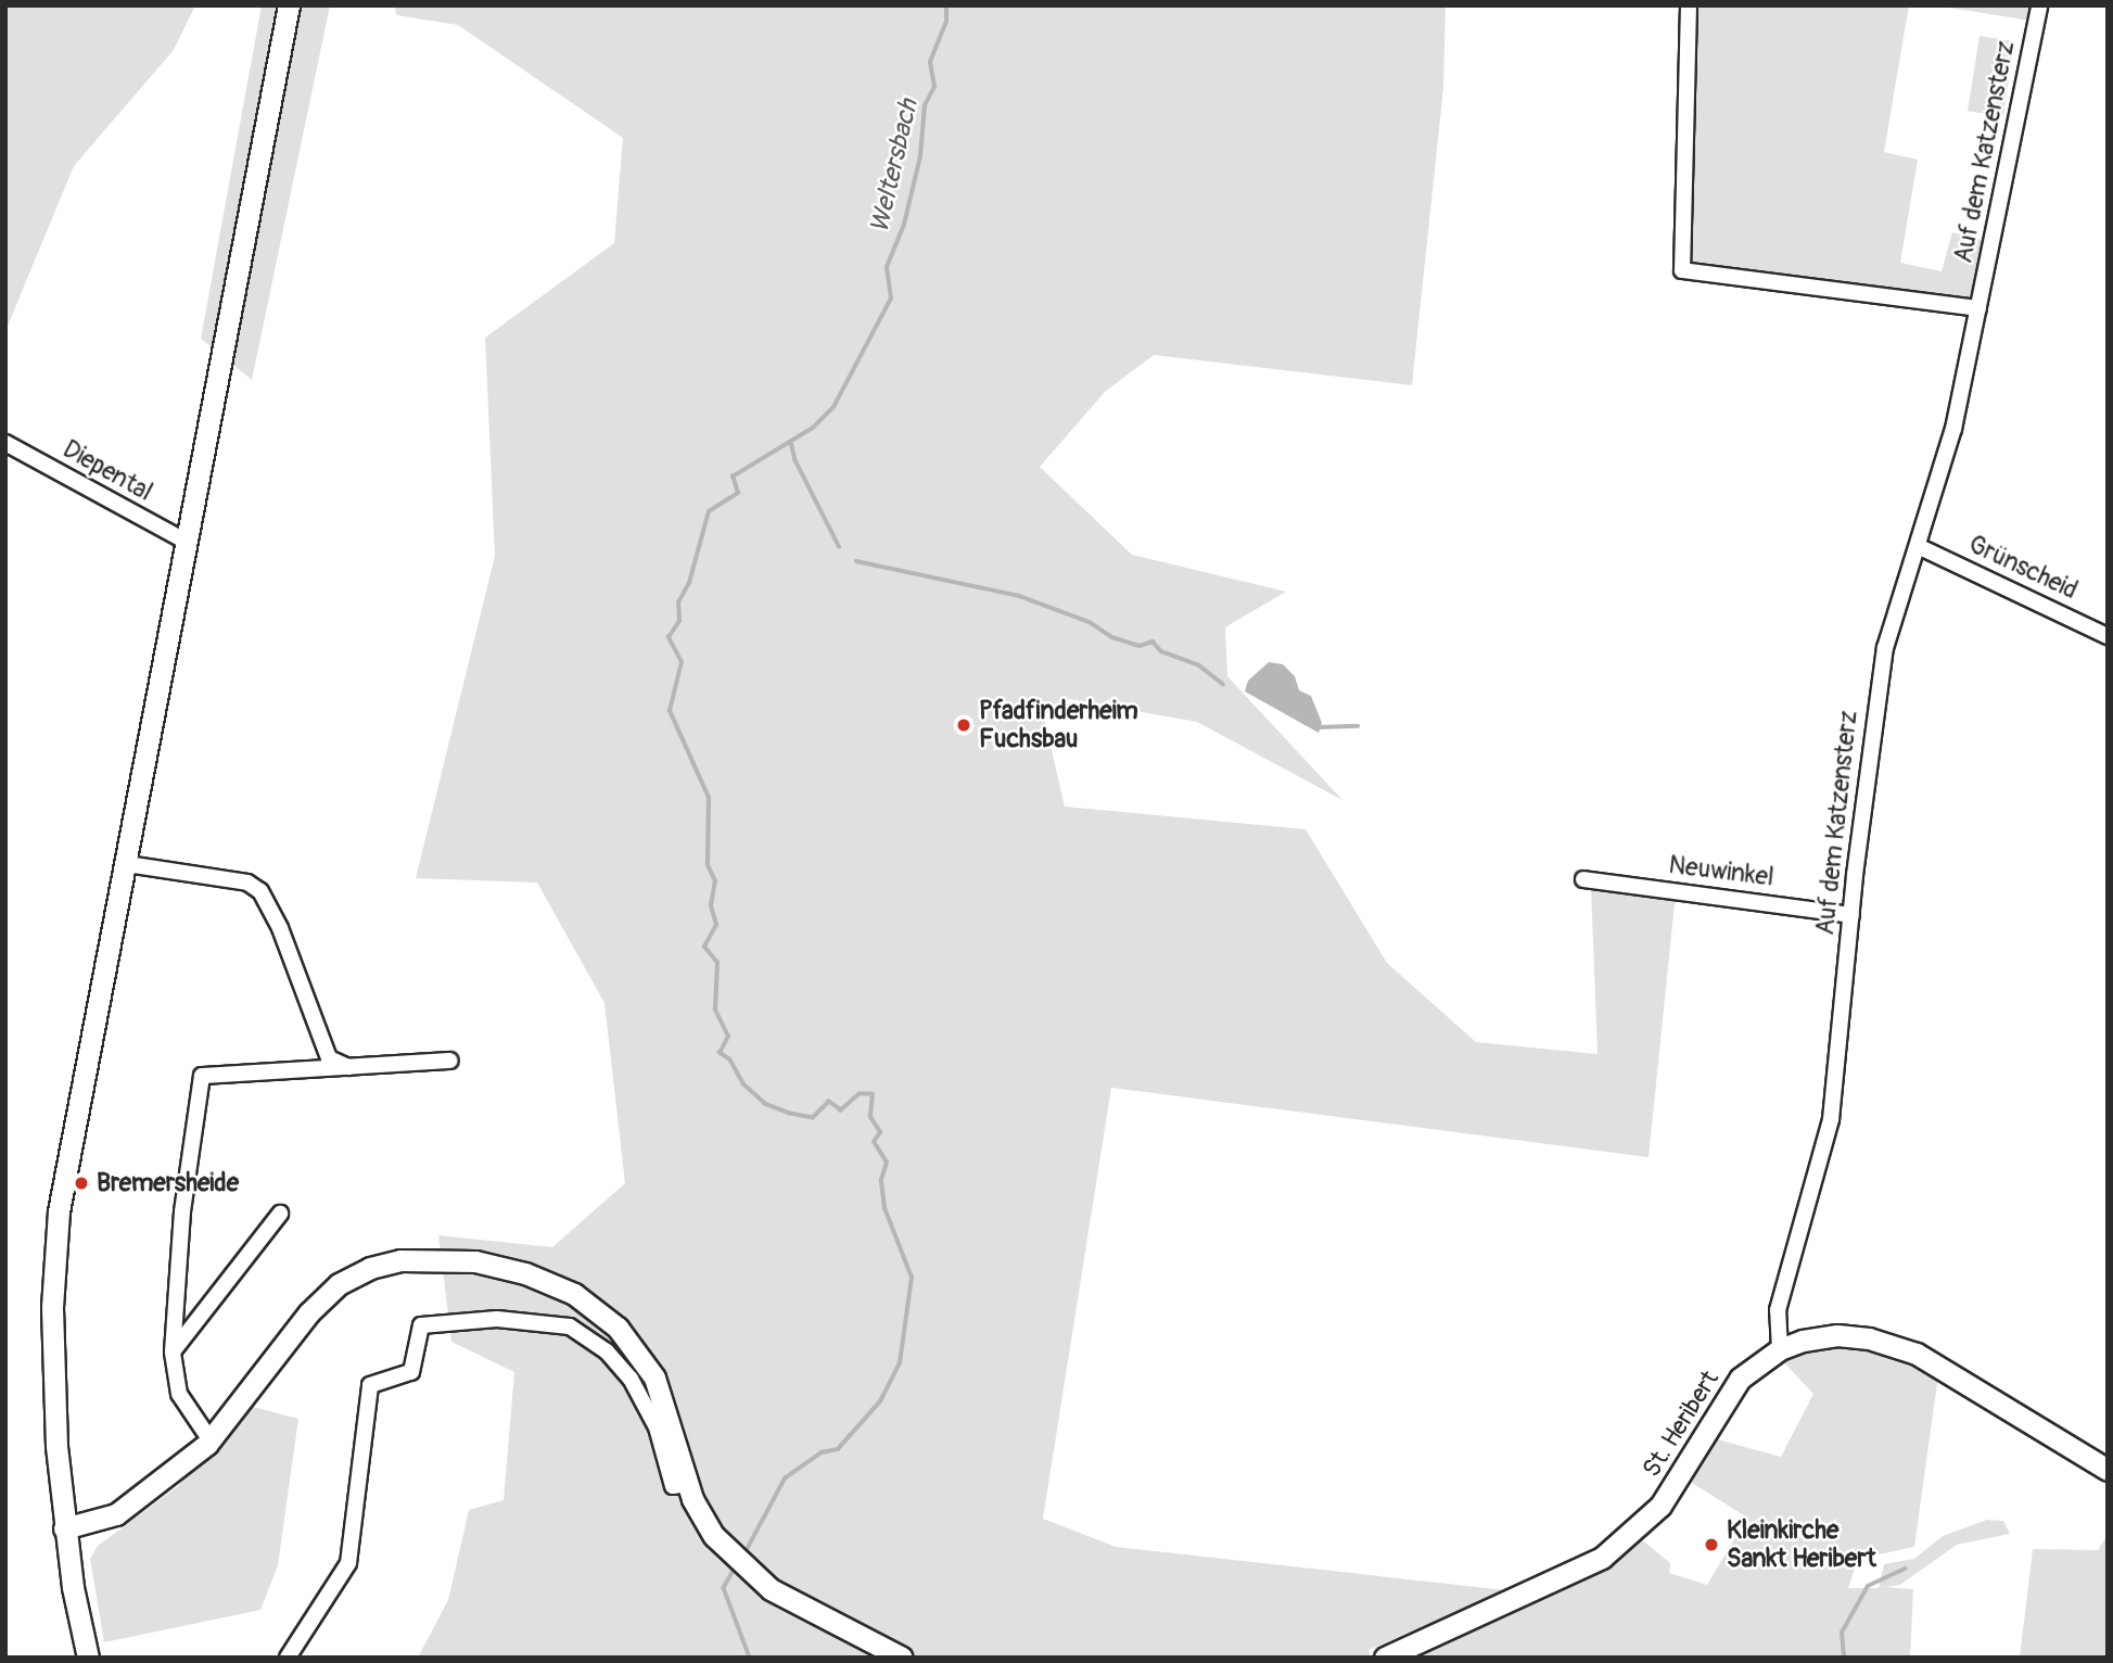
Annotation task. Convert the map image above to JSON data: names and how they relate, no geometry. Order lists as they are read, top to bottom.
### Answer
{
  "streets": {
    "street": [
      "Auf dem Katzensterz",
      "Diepental",
      "Grünscheid",
      "Neuwinkel",
      "St. Heribert"
    ]
  },
  "crossings": [
    ["Auf dem Katzensterz", "Grünscheid"],
    ["Auf dem Katzensterz", "Neuwinkel"],
    ["Auf dem Katzensterz", "St. Heribert"]
  ],
  "water": ["Weltersbach"],
  "places": ["Pfadfinderheim Fuchsbau", "Bremersheide", "Kleinkirche Sankt Heribert"]
}
